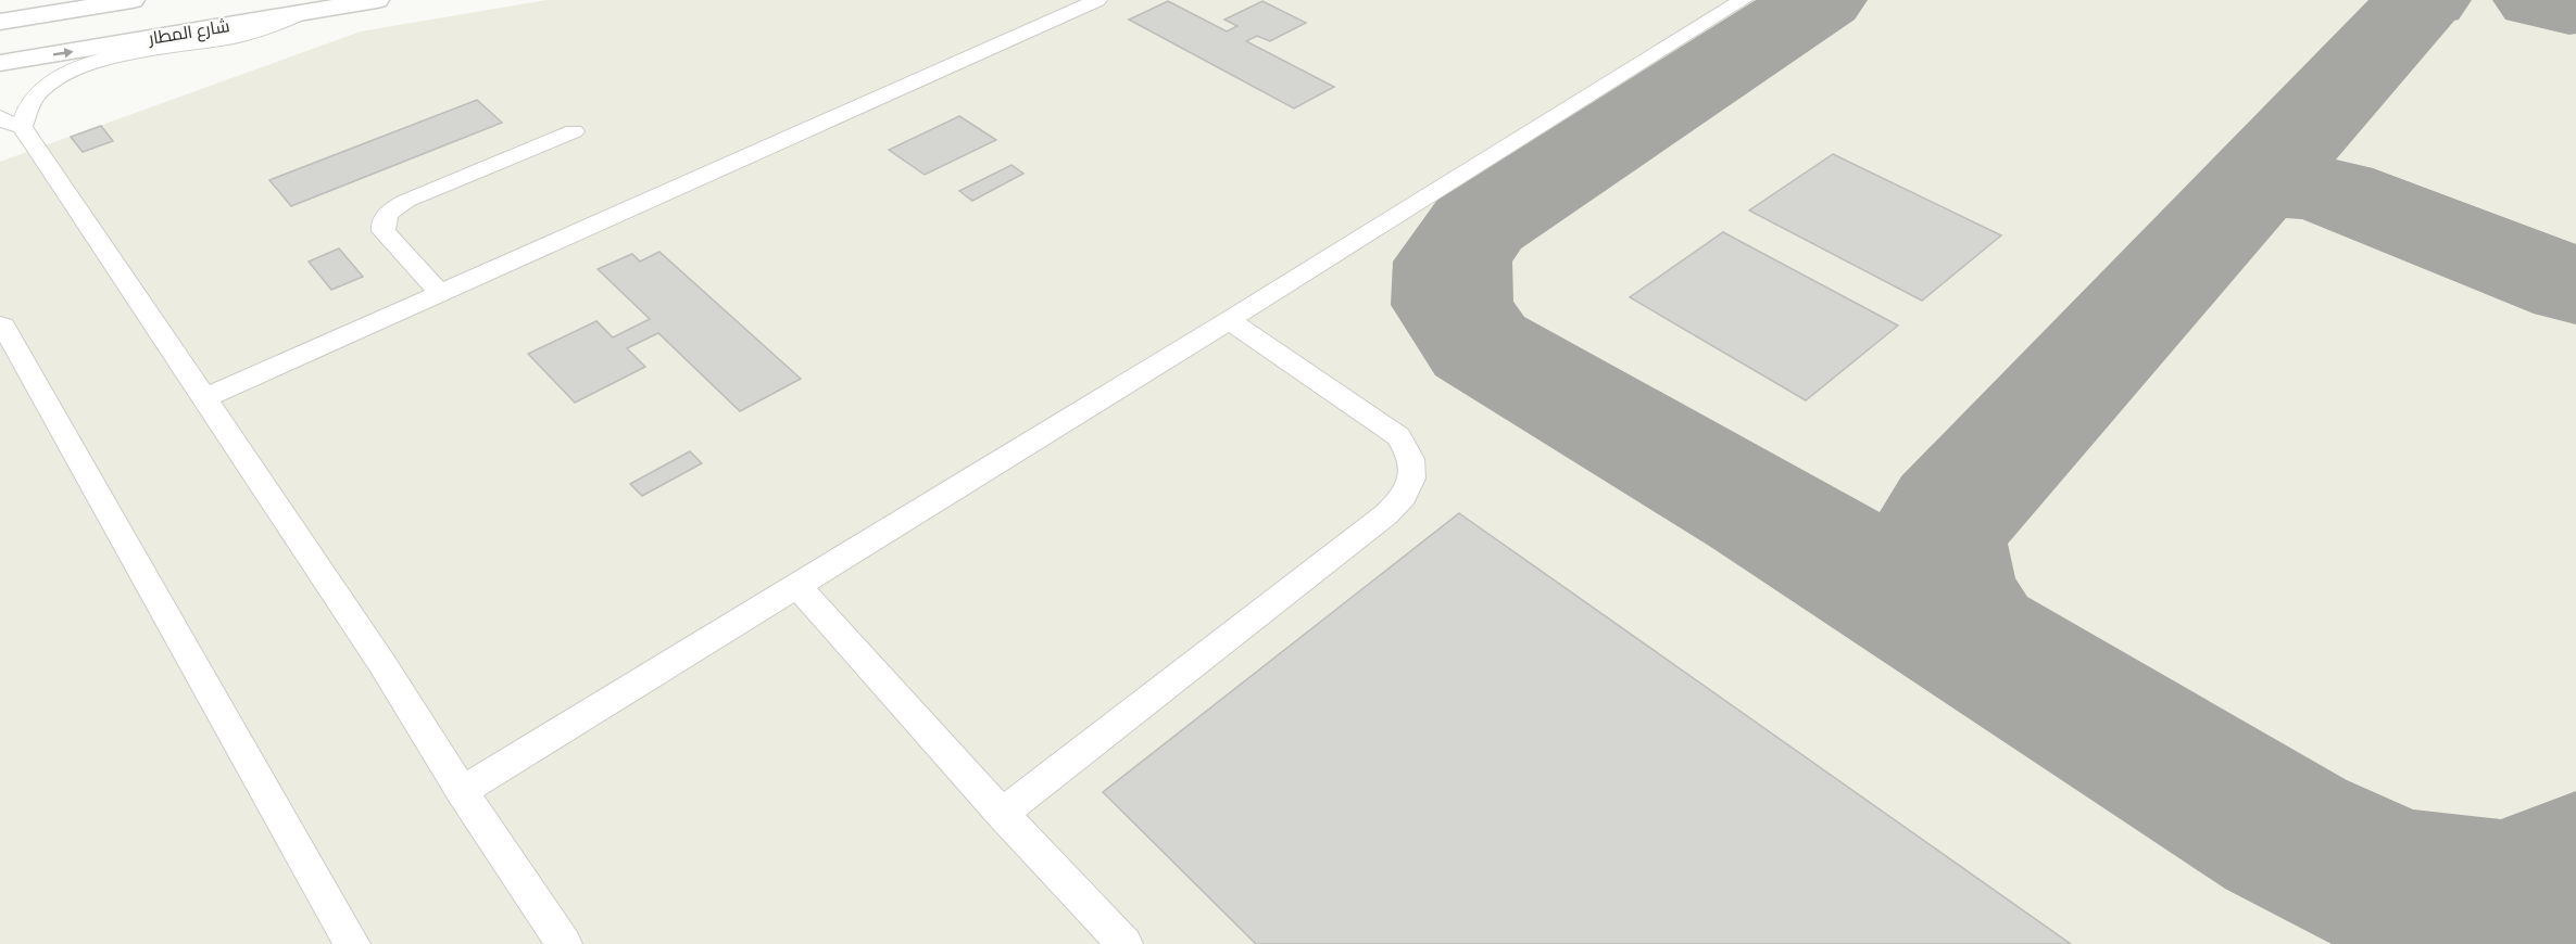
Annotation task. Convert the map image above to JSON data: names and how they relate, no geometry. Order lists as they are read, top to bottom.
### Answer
{
  "streets": {
    "main road": ["شارع المطار"]
  }
}
